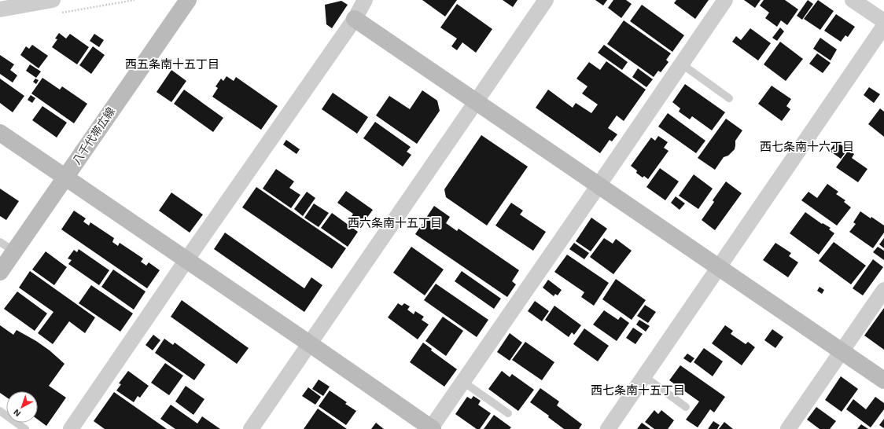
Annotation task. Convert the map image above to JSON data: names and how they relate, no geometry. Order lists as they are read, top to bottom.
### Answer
{
  "streets": {
    "street": ["八千代帯広線"]
  },
  "districts": [
    "西五条南十五丁目",
    "西七条南十六丁目",
    "西六条南十五丁目",
    "西七条南十五丁目"
  ],
  "north": "bottom left"
}
